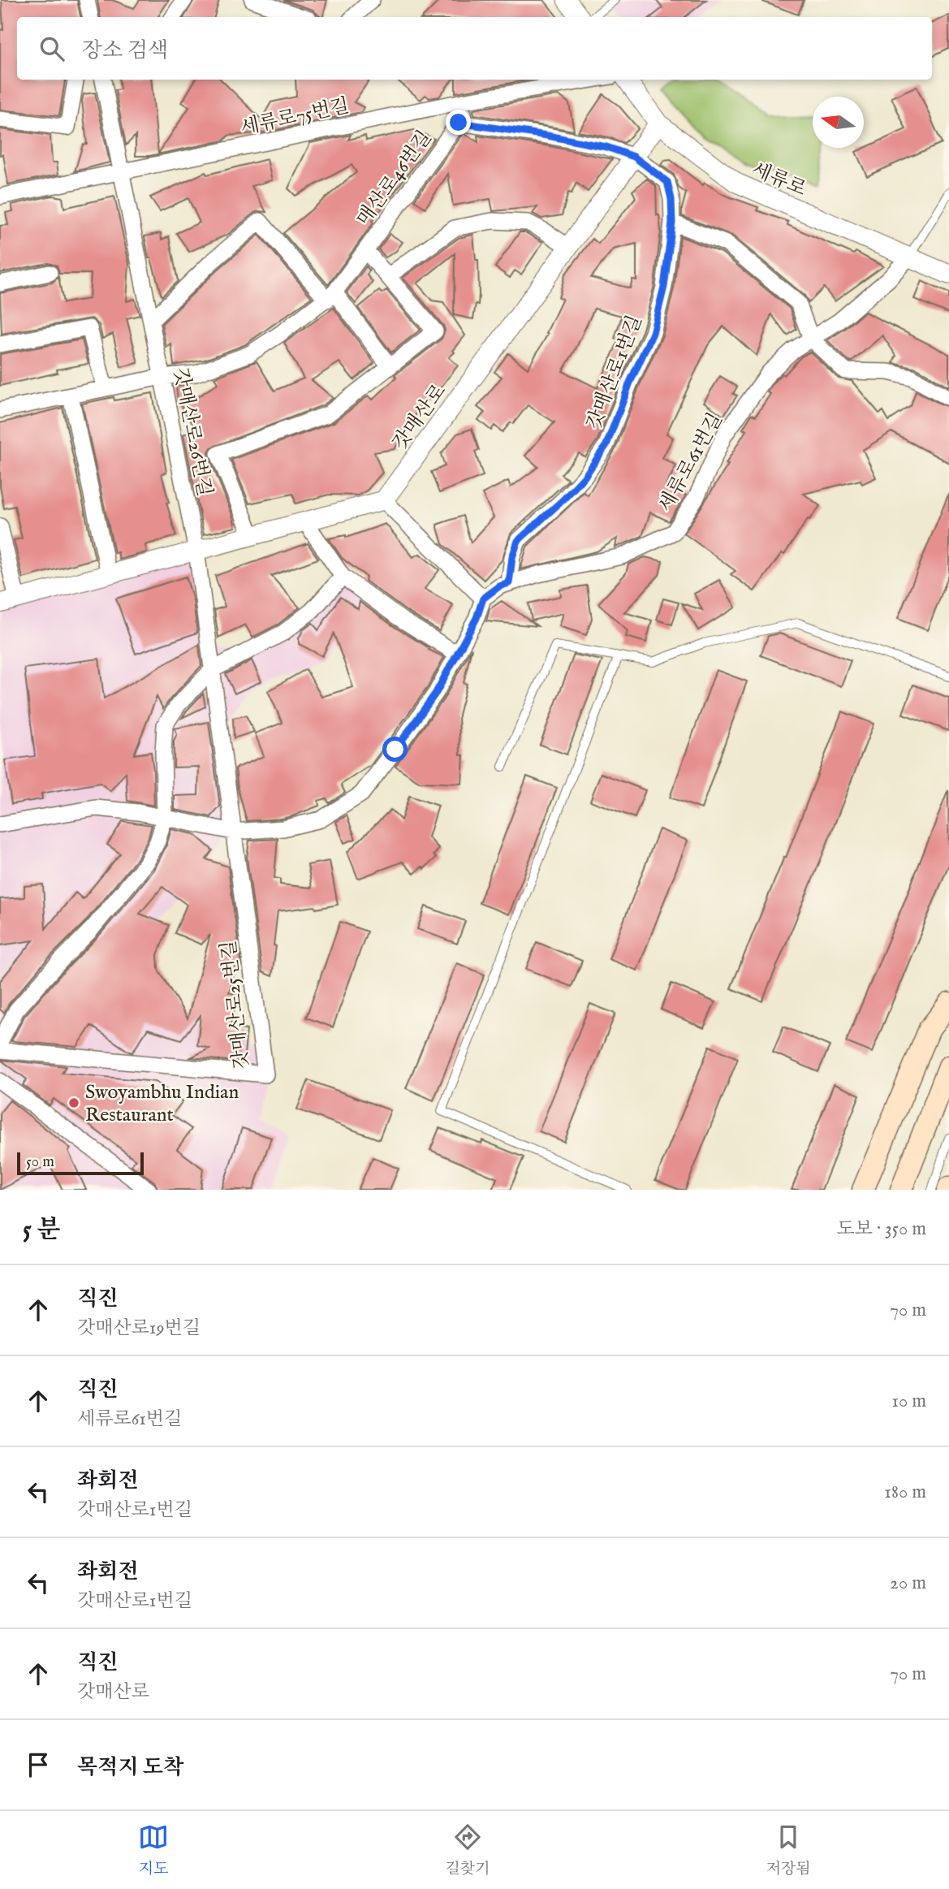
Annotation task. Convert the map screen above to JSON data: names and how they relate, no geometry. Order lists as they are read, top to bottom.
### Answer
{
  "streets": {
    "street": [
      "세류로75번길",
      "매산로46번길",
      "세류로",
      "갓매산로1번길",
      "갓매산로",
      "갓매산로26번길",
      "세류로61번길",
      "갓매산로25번길"
    ]
  },
  "crossings": [
    ["세류로75번길", "매산로46번길"],
    ["세류로75번길", "갓매산로26번길"],
    ["매산로46번길", "갓매산로26번길"],
    ["세류로", "갓매산로"],
    ["세류로", "세류로61번길"],
    ["갓매산로1번길", "갓매산로"],
    ["갓매산로1번길", "세류로61번길"],
    ["갓매산로26번길", "갓매산로25번길"]
  ],
  "places": ["Swoyambhu Indian Restaurant"],
  "scale_bar": "50 m",
  "north": "left",
  "page": {
    "search": "장소 검색",
    "scale": "50 m",
    "heading": ["5 분", "도보 · 350 m"],
    "list": [
      ["직진", "갓매산로19번길", "70 m"],
      ["직진", "세류로61번길", "10 m"],
      ["좌회전", "갓매산로1번길", "180 m"],
      ["좌회전", "갓매산로1번길", "20 m"],
      ["직진", "갓매산로", "70 m"],
      "목적지 도착"
    ],
    "nav": ["지도", "길찾기", "저장됨"]
  }
}
